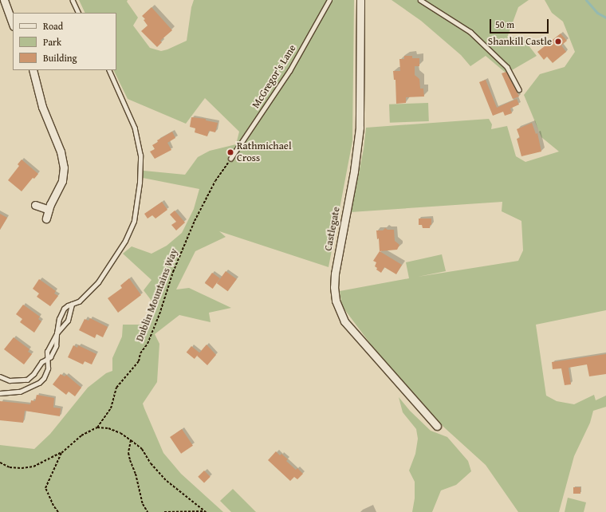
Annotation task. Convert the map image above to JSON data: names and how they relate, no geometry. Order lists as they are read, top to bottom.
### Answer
{
  "streets": {
    "street": ["Castlegate"],
    "lane": ["McGregor's Lane"],
    "path": ["Dublin Mountains Way"]
  },
  "crossings": [
    ["McGregor's Lane", "Dublin Mountains Way"]
  ],
  "places": ["Shankill Castle", "Rathmichael Cross"],
  "legend": ["Road", "Park", "Building"],
  "scale_bar": "50 m"
}
